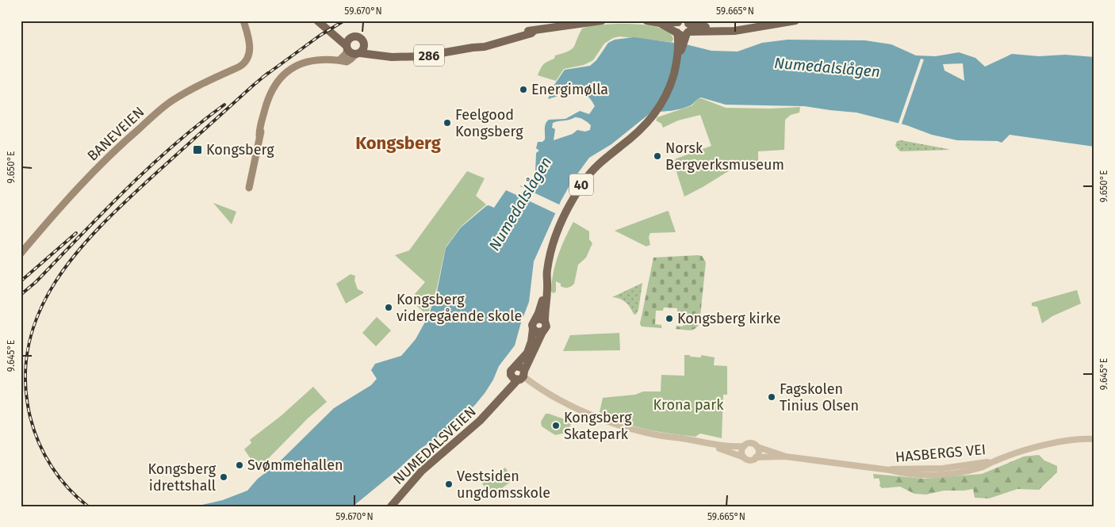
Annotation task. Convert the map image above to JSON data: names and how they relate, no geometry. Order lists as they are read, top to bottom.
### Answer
{
  "streets": {
    "main road": [
      "286",
      "BANEVEIEN",
      "40",
      "NUMEDALSVEIEN"
    ],
    "street": ["HASBERGS VEI"]
  },
  "crossings": [
    ["40", "NUMEDALSVEIEN"],
    ["40", "HASBERGS VEI"],
    ["NUMEDALSVEIEN", "HASBERGS VEI"]
  ],
  "districts": ["Kongsberg"],
  "water": ["Numedalslågen"],
  "parks": ["Krona park"],
  "places": {
    "other": [
      "Energimølla",
      "Feelgood Kongsberg",
      "Norsk Bergverksmuseum",
      "Kongsberg videregående skole",
      "Kongsberg kirke",
      "Fagskolen Tinius Olsen",
      "Kongsberg Skatepark",
      "Svømmehallen",
      "Kongsberg idrettshall",
      "Vestsiden ungdomsskole"
    ],
    "transit": ["Kongsberg"]
  },
  "coordinates": [
    "59.670°N",
    "59.665°N",
    "9.650°E",
    "9.645°E"
  ]
}
